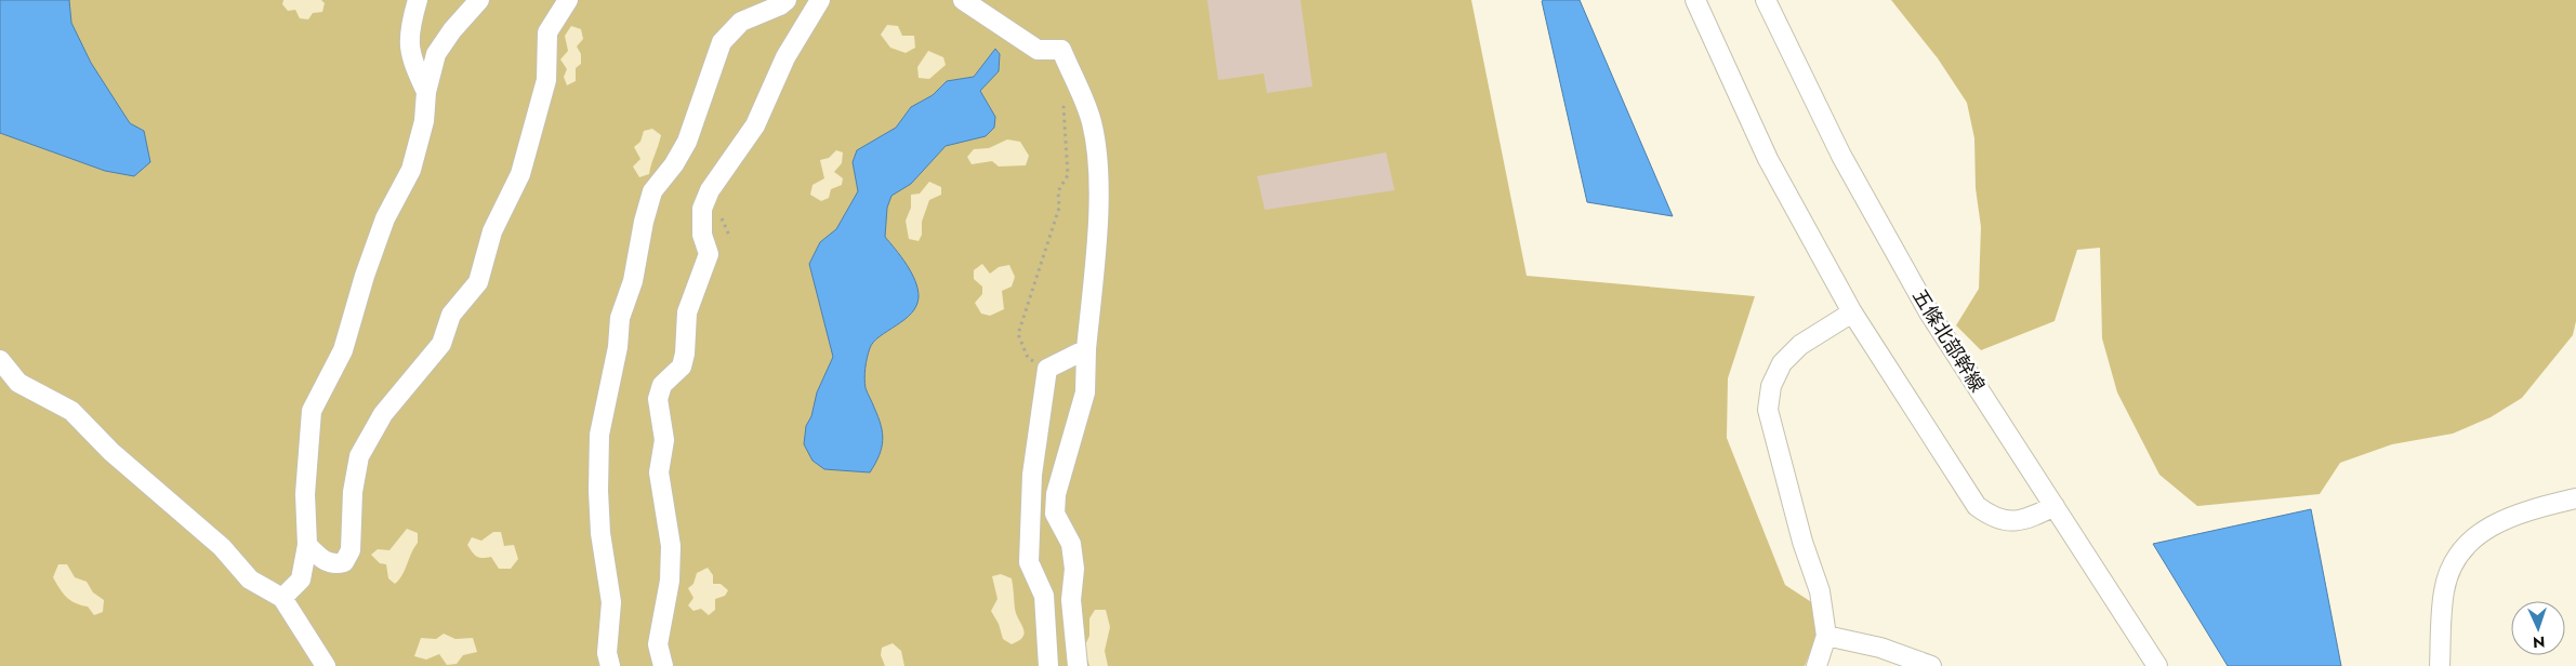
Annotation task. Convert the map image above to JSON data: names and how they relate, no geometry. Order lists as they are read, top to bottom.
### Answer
{
  "streets": {
    "street": ["五條北部幹線"]
  },
  "north": "bottom"
}
